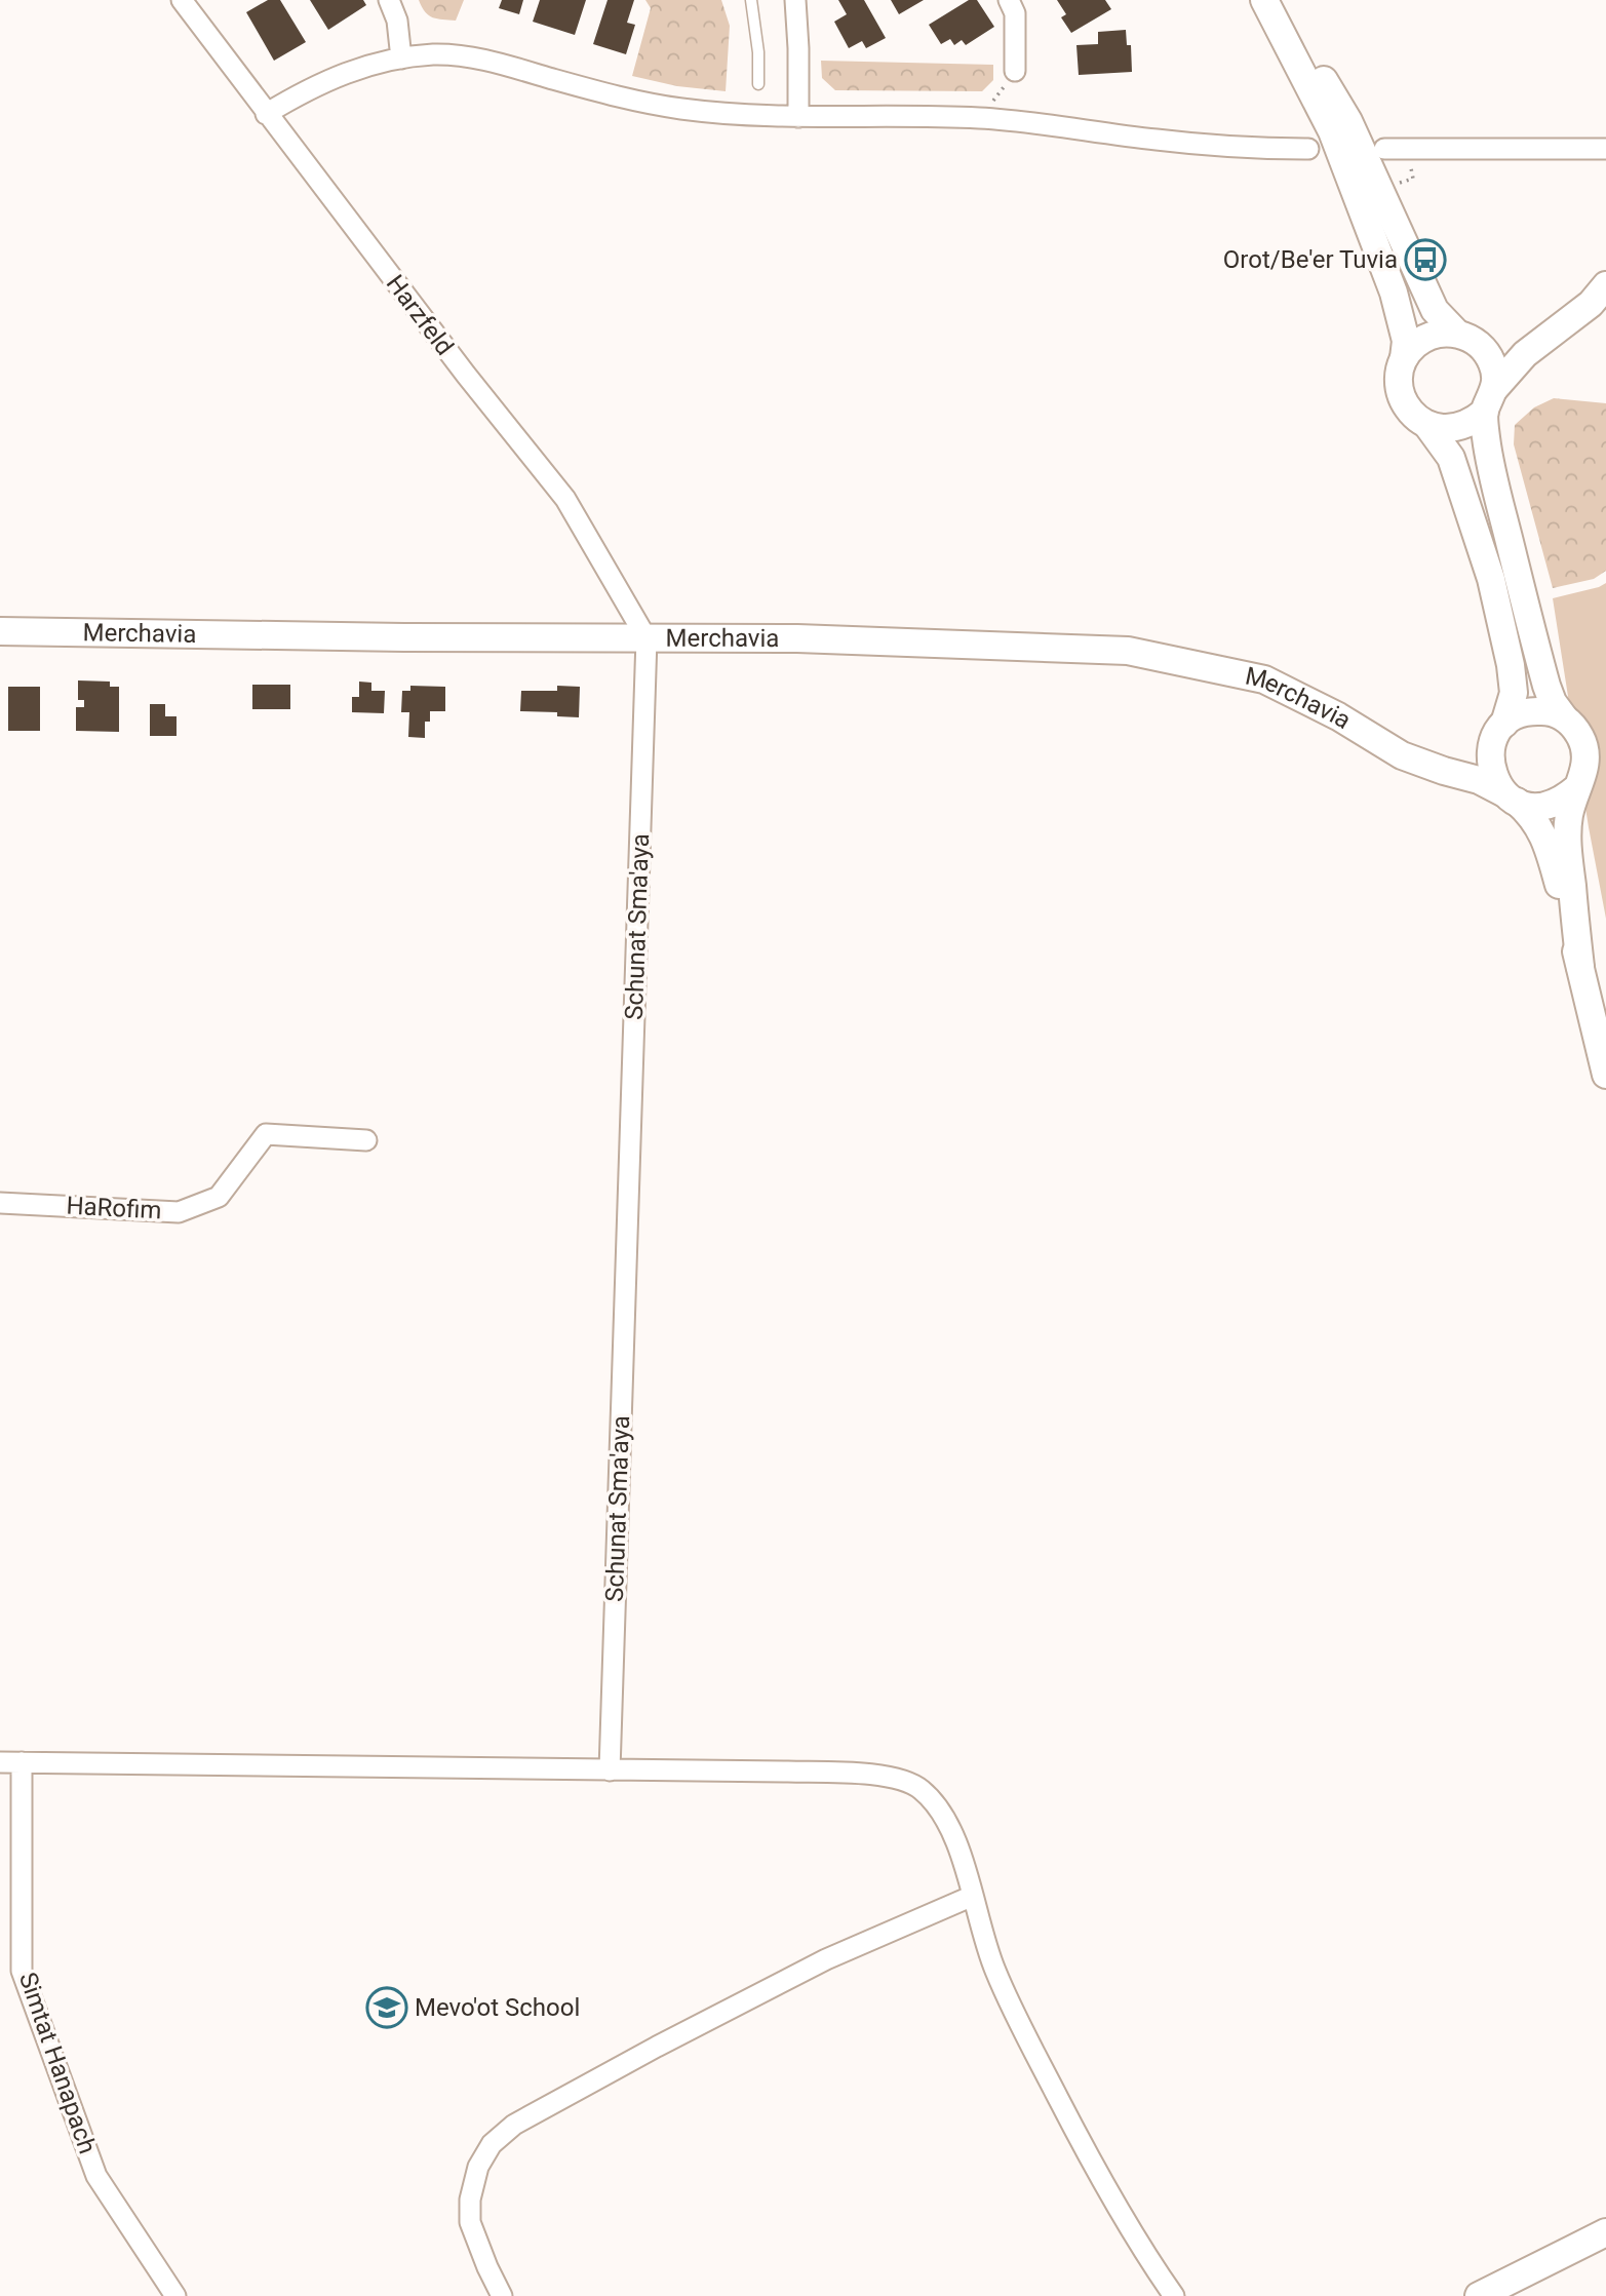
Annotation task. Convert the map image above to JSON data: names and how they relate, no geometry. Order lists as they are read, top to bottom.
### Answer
{
  "streets": {
    "main road": ["Merchavia"],
    "street": [
      "Harzfeld",
      "Schunat Sma'aya",
      "HaRofim",
      "Simtat Hanapach"
    ]
  },
  "crossings": [
    ["Harzfeld", "Merchavia"],
    ["Harzfeld", "Schunat Sma'aya"],
    ["Merchavia", "Schunat Sma'aya"]
  ],
  "places": {
    "bus stop": ["Orot/Be'er Tuvia"],
    "school or university": ["Mevo'ot School"]
  }
}
